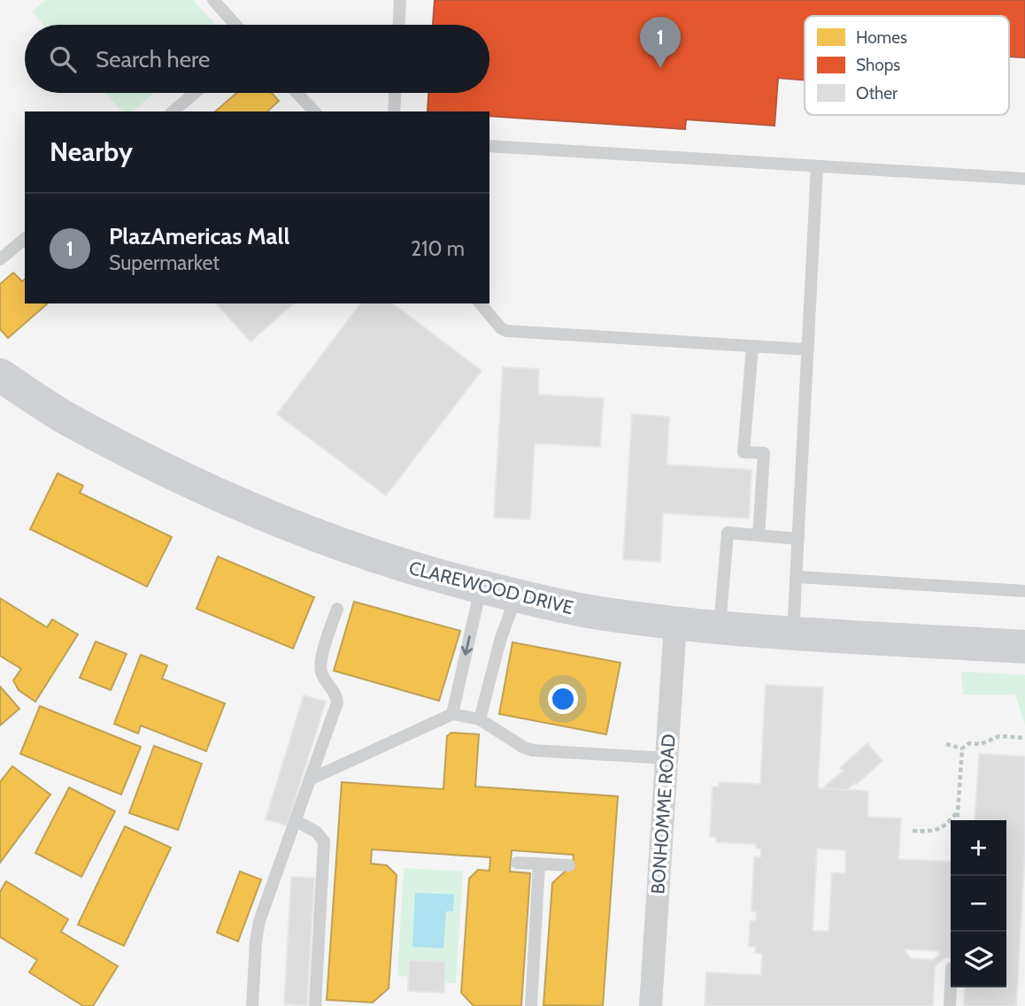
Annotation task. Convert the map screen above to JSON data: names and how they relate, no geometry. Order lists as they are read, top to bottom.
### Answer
{
  "streets": {
    "street": ["CLAREWOOD DRIVE", "BONHOMME ROAD"]
  },
  "crossings": [
    ["CLAREWOOD DRIVE", "BONHOMME ROAD"]
  ],
  "legend": ["Homes", "Shops", "Other"],
  "page": {
    "pins": "1",
    "search": "Search here",
    "heading": "Nearby",
    "list": [
      {
        "mark": "1",
        "name": "PlazAmericas Mall",
        "note": "Supermarket",
        "value": "210 m"
      }
    ],
    "map_buttons": ["+", "−"]
  }
}
